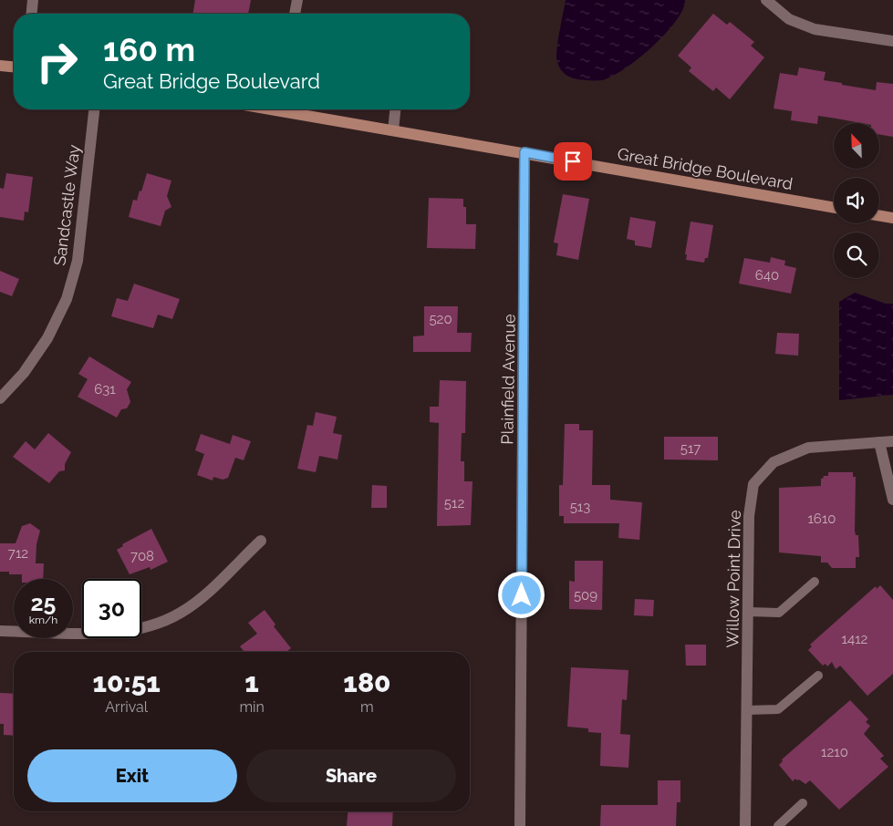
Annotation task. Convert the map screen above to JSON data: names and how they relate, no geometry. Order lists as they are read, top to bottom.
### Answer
{
  "streets": {
    "main road": ["Great Bridge Boulevard"],
    "street": ["Sandcastle Way", "Plainfield Avenue", "Willow Point Drive"]
  },
  "crossings": [
    ["Great Bridge Boulevard", "Plainfield Avenue"]
  ],
  "house_numbers": [
    "640",
    "520",
    "631",
    "517",
    "512",
    "513",
    "1610",
    "712",
    "708",
    "509",
    "1412",
    "1210"
  ],
  "north": "top left",
  "page": {
    "turn": ["160 m", "Great Bridge Boulevard"],
    "speed": "25 km/h",
    "limit": "30",
    "eta": [
      "10:51",
      "Arrival",
      "1",
      "min",
      "180",
      "m"
    ],
    "buttons": ["Exit", "Share"]
  }
}
